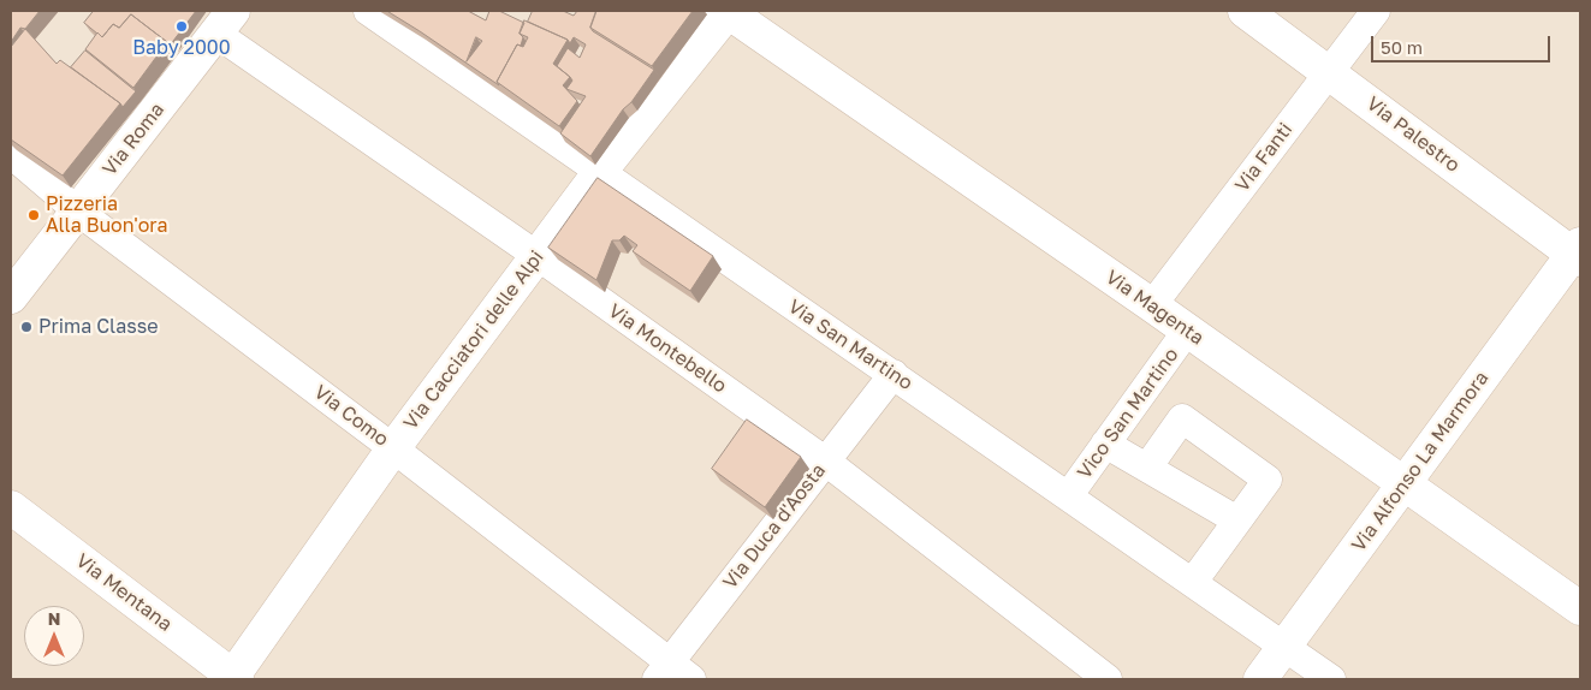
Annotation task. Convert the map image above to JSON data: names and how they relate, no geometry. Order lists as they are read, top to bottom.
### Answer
{
  "streets": {
    "street": [
      "Via Palestro",
      "Via Roma",
      "Via Fanti",
      "Via Magenta",
      "Via Cacciatori delle Alpi",
      "Via San Martino",
      "Via Montebello",
      "Vico San Martino",
      "Via Como",
      "Via Alfonso La Marmora",
      "Via Duca d'Aosta",
      "Via Mentana"
    ]
  },
  "crossings": [
    ["Via Palestro", "Via Fanti"],
    ["Via Palestro", "Via Alfonso La Marmora"],
    ["Via Roma", "Via Montebello"],
    ["Via Roma", "Via Como"],
    ["Via Fanti", "Via Magenta"],
    ["Via Magenta", "Via Cacciatori delle Alpi"],
    ["Via Magenta", "Vico San Martino"],
    ["Via Magenta", "Via Alfonso La Marmora"],
    ["Via Cacciatori delle Alpi", "Via San Martino"],
    ["Via Cacciatori delle Alpi", "Via Montebello"],
    ["Via Cacciatori delle Alpi", "Via Como"],
    ["Via Cacciatori delle Alpi", "Via Mentana"],
    ["Via San Martino", "Vico San Martino"],
    ["Via San Martino", "Via Alfonso La Marmora"],
    ["Via San Martino", "Via Duca d'Aosta"],
    ["Via Montebello", "Via Duca d'Aosta"],
    ["Via Como", "Via Duca d'Aosta"]
  ],
  "places": ["Baby 2000", "Pizzeria Alla Buon'ora", "Prima Classe"],
  "scale_bar": "50 m",
  "north": "top"
}
